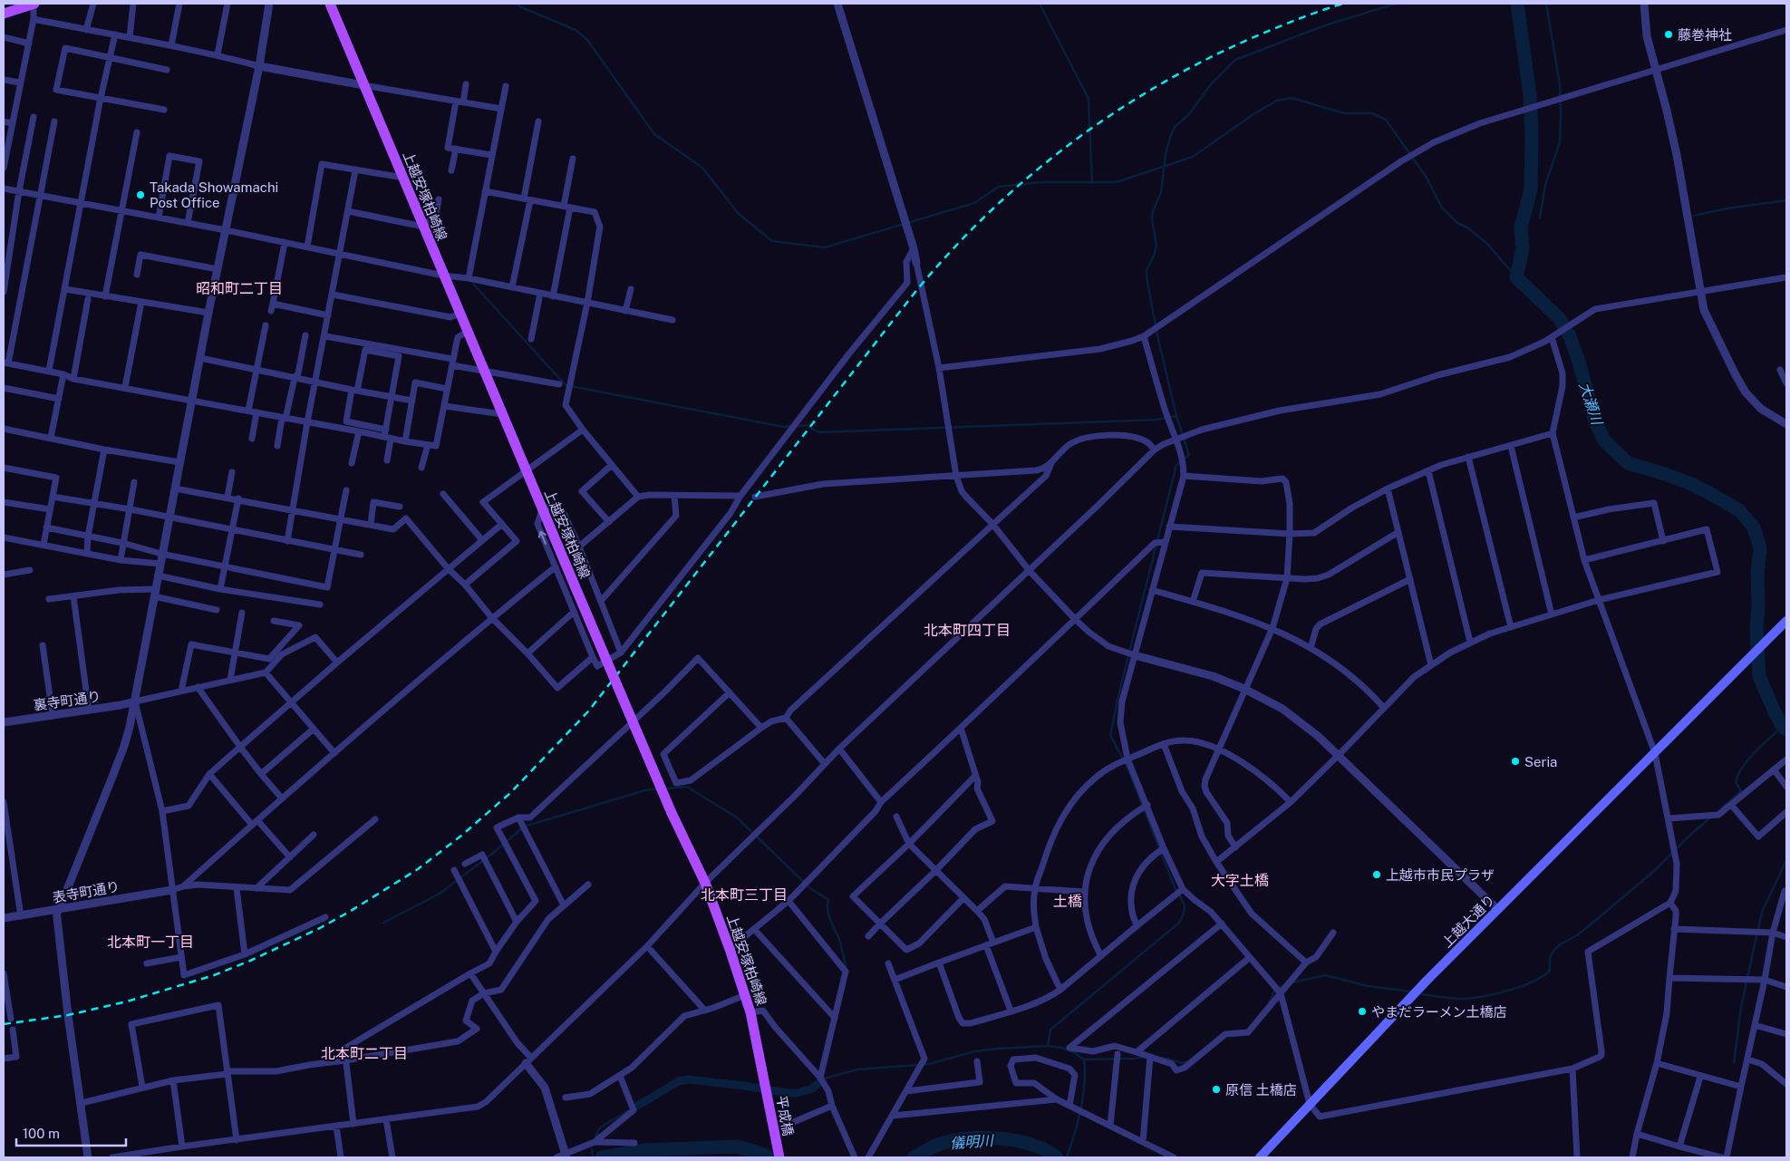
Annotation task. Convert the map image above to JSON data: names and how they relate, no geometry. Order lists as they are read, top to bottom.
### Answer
{
  "streets": {
    "main road": ["上越安塚柏崎線", "上越大通り", "平成橋"],
    "street": ["裏寺町通り", "表寺町通り"]
  },
  "crossings": [
    ["上越安塚柏崎線", "平成橋"]
  ],
  "districts": [
    "昭和町二丁目",
    "北本町四丁目",
    "大字土橋",
    "北本町三丁目",
    "土橋",
    "北本町一丁目",
    "北本町二丁目"
  ],
  "water": ["大瀬川", "儀明川"],
  "places": [
    "藤巻神社",
    "Takada Showamachi Post Office",
    "Seria",
    "上越市市民プラザ",
    "やまだラーメン土橋店",
    "原信 土橋店"
  ],
  "scale_bar": "100 m"
}
